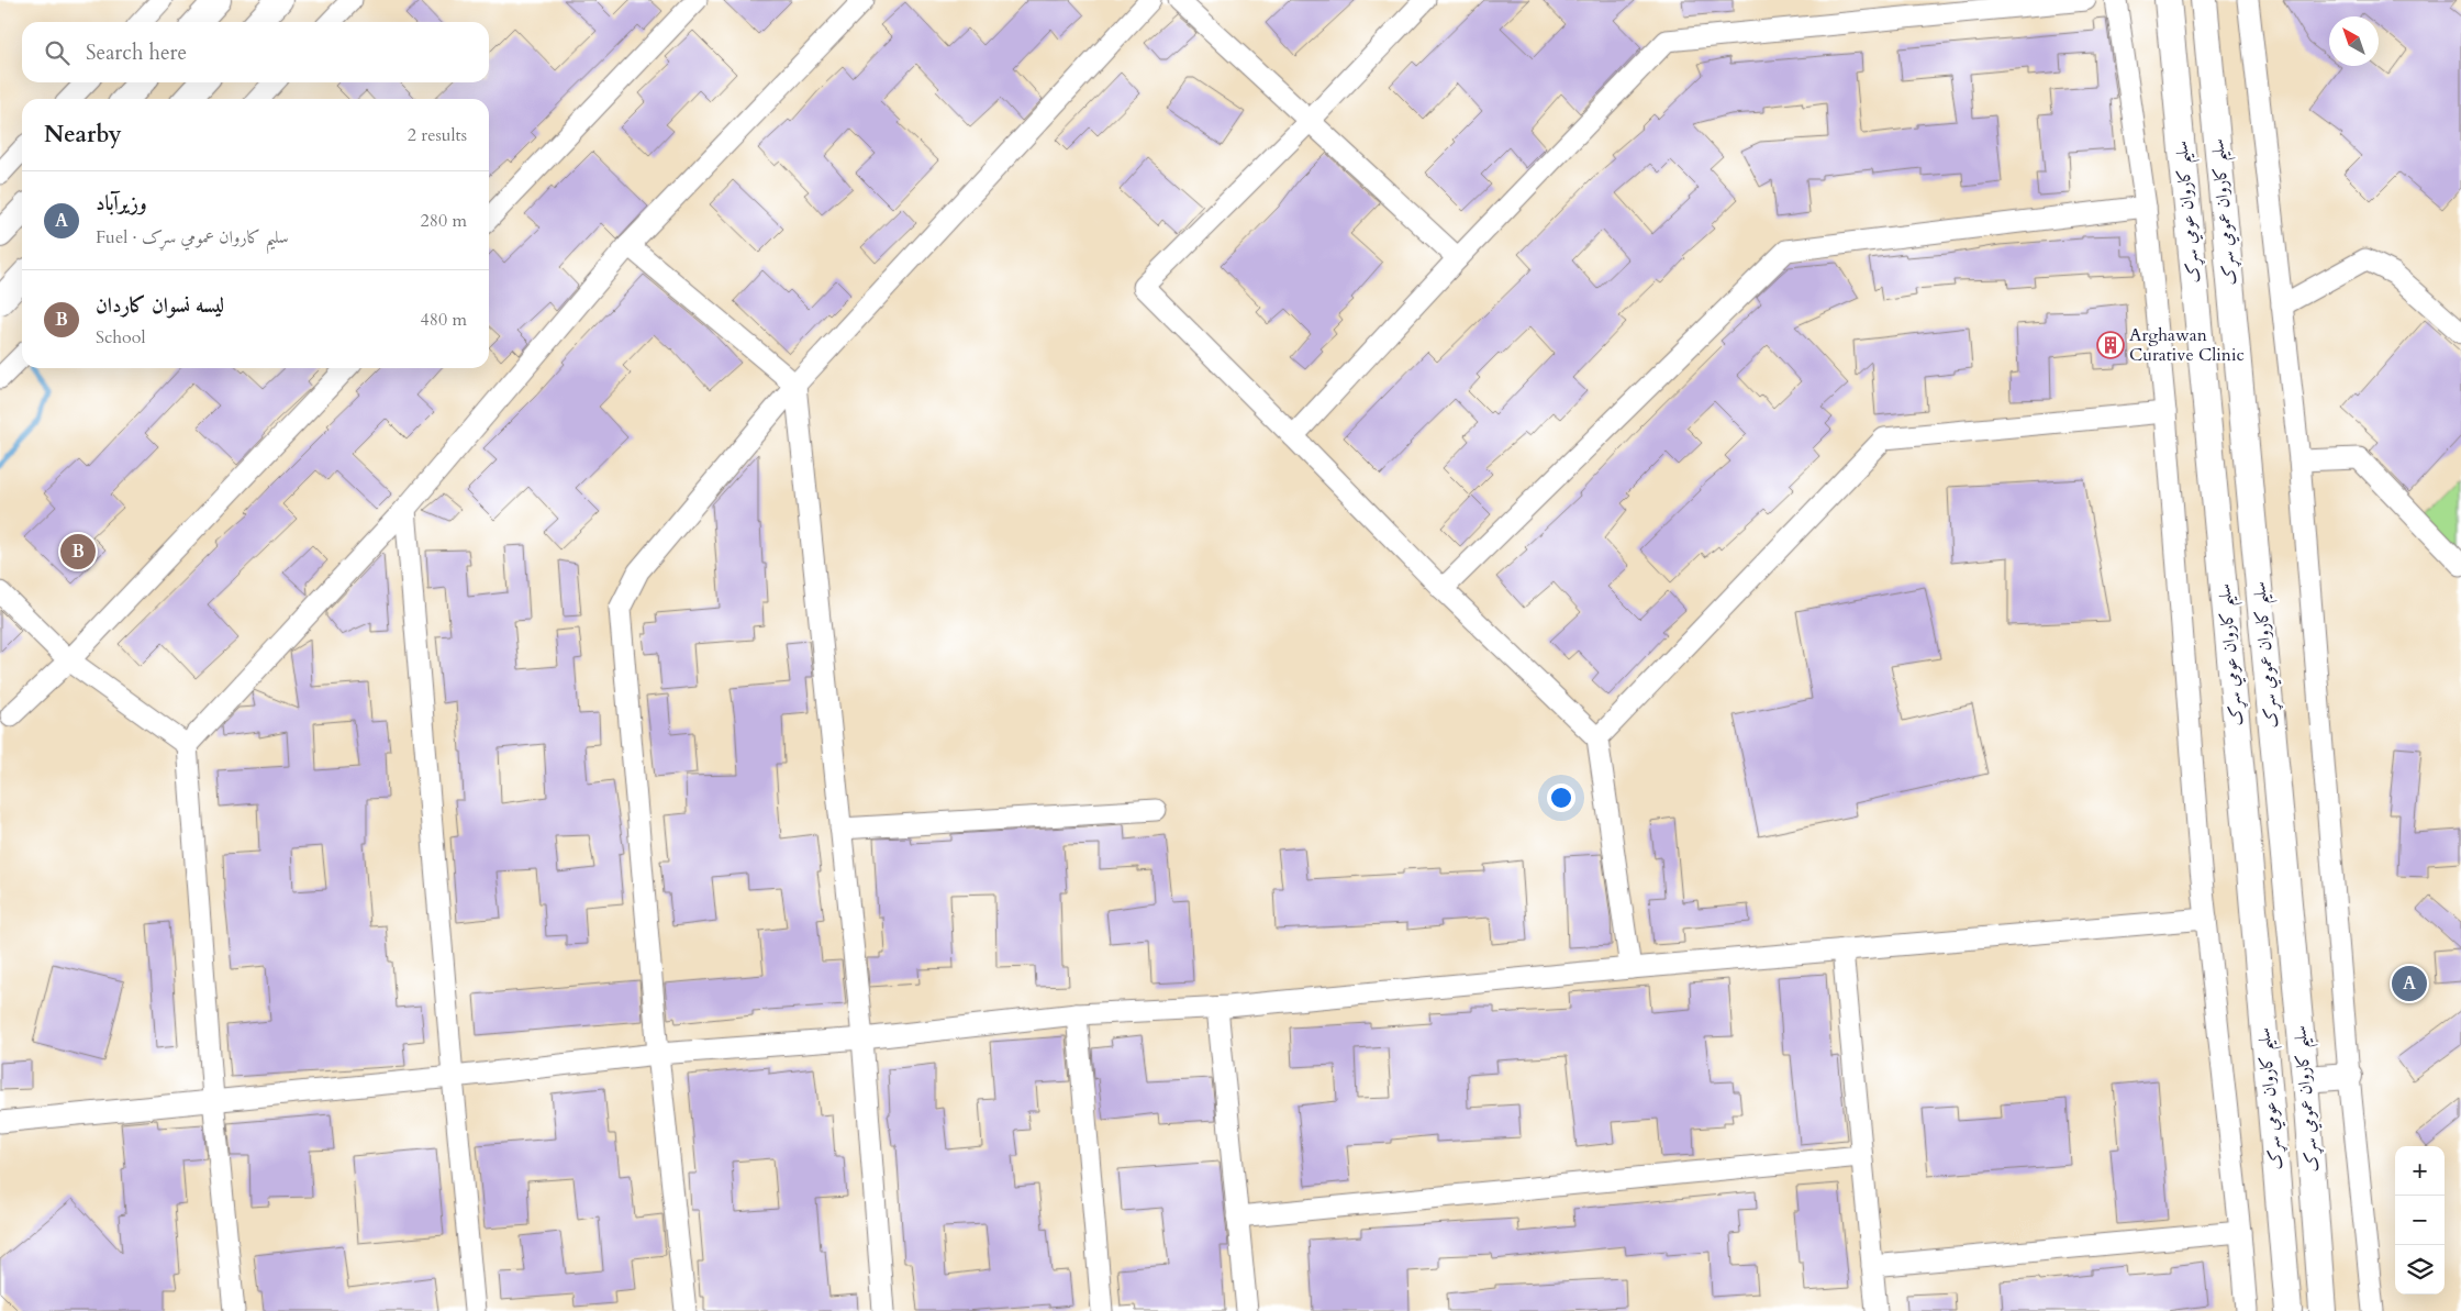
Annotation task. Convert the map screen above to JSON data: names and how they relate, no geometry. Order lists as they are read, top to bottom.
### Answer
{
  "streets": {
    "main road": ["سلیم کاروان عومي سړک", "سلیم کاروان عمومي سړک"]
  },
  "places": {
    "building": ["Arghawan Curative Clinic"]
  },
  "north": "top left",
  "page": {
    "search": "Search here",
    "heading": ["Nearby", "2 results"],
    "list": [
      {
        "mark": "A",
        "name": "وزیرآباد",
        "note": "Fuel · سلیم کاروان عمومي سړک",
        "value": "280 m"
      },
      {
        "mark": "B",
        "name": "لیسه نسوان کاردان",
        "note": "School",
        "value": "480 m"
      }
    ],
    "pins": ["B", "A"],
    "map_buttons": ["+", "−"]
  }
}
